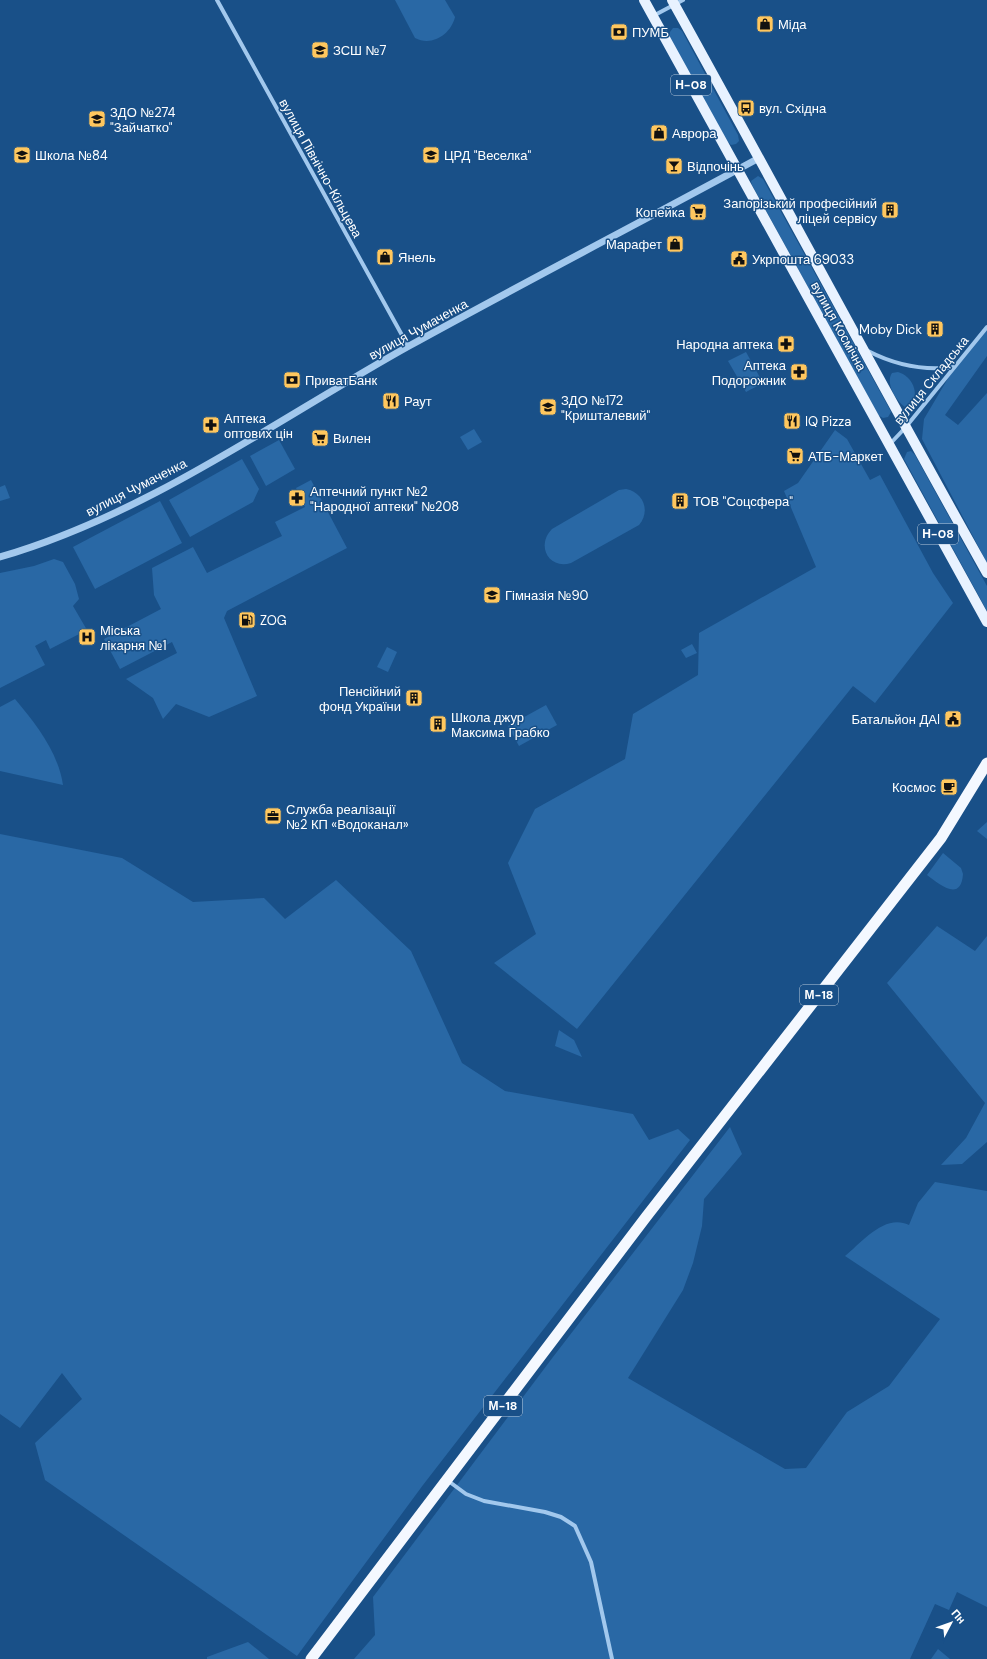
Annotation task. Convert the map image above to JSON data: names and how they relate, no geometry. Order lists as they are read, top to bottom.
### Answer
{
  "streets": {
    "highway": ["М-18"],
    "main road": ["Н-08", "вулиця Космічна"],
    "street": ["вулиця Північно-Кільцева", "вулиця Чумаченка", "вулиця Складська"]
  },
  "crossings": [
    ["вулиця Північно-Кільцева", "вулиця Чумаченка"],
    ["вулиця Космічна", "вулиця Чумаченка"],
    ["вулиця Космічна", "вулиця Складська"]
  ],
  "places": {
    "shop": [
      "Міда",
      "Аврора",
      "Марафет",
      "Янель"
    ],
    "bank": ["ПУМБ", "ПриватБанк"],
    "school or university": [
      "ЗСШ №7",
      "ЗДО №274 \"Зайчатко\"",
      "Школа №84",
      "ЦРД \"Веселка\"",
      "ЗДО №172 \"Кришталевий\"",
      "Гімназія №90"
    ],
    "bus stop": ["вул. Східна"],
    "bar": ["Відпочінь"],
    "building": [
      "Запорізький професійний ліцей сервісу",
      "Moby Dick",
      "ТОВ \"Соцсфера\"",
      "Пенсійний фонд України",
      "Школа джур Максима Грабко"
    ],
    "supermarket": ["Копейка", "Вилен", "АТБ-Маркет"],
    "public building": ["Укрпошта 69033", "Батальйон ДАI"],
    "pharmacy": [
      "Народна аптека",
      "Аптека Подорожник",
      "Аптека оптових цін",
      "Аптечний пункт №2 \"Народної аптеки\" №208"
    ],
    "restaurant": ["Раут", "IQ Pizza"],
    "fuel station": ["ZOG"],
    "hospital": ["Міська лікарня №1"],
    "cafe": ["Космос"],
    "office": ["Служба реалізації №2 КП «Водоканал»"]
  },
  "north": "top right"
}
